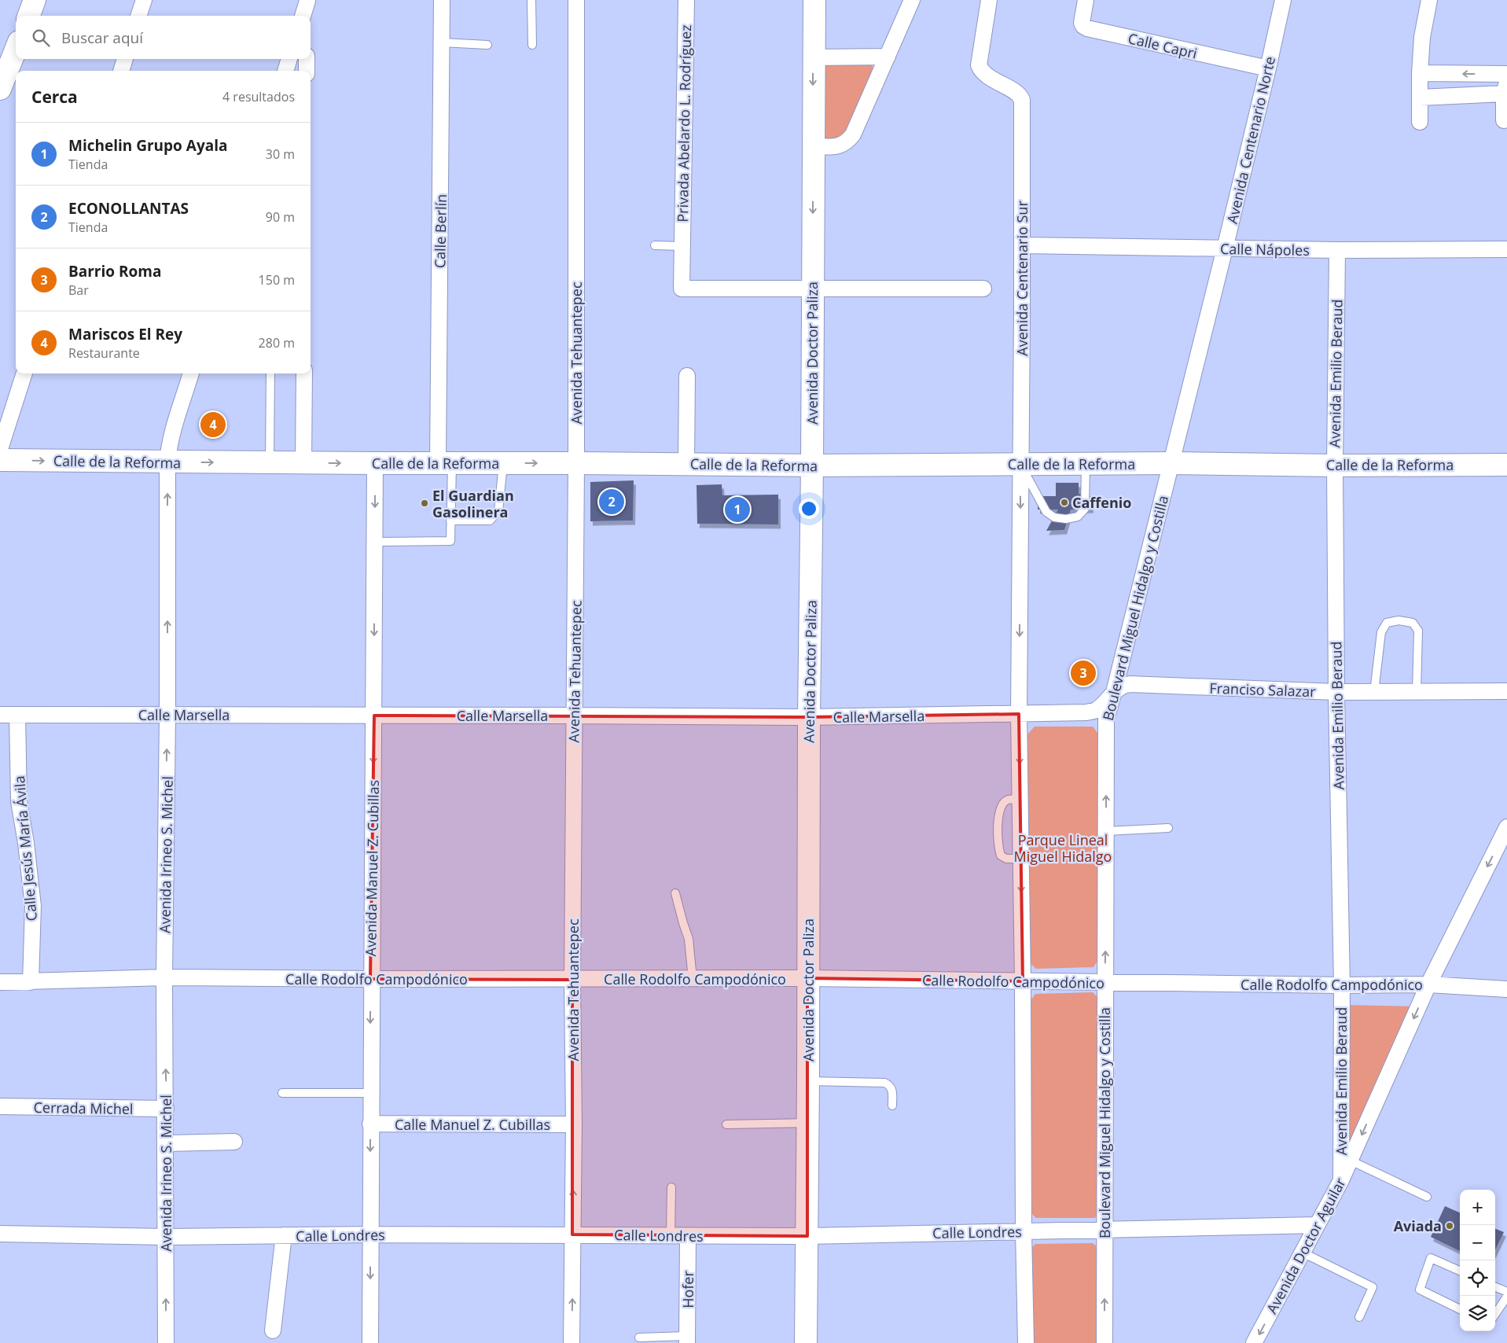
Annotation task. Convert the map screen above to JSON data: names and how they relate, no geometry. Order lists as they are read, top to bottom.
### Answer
{
  "streets": {
    "main road": ["Avenida Doctor Paliza", "Calle de la Reforma"],
    "street": [
      "Calle Capri",
      "Privada Abelardo L. Rodríguez",
      "Avenida Centenario Norte",
      "Calle Berlín",
      "Calle Nápoles",
      "Avenida Centenario Sur",
      "Avenida Tehuantepec",
      "Avenida Emilio Beraud",
      "Boulevard Miguel Hidalgo y Costilla",
      "Franciso Salazar",
      "Calle Marsella",
      "Calle Jesús María Ávila",
      "Avenida Irineo S. Michel",
      "Avenida Manuel Z. Cubillas",
      "Calle Rodolfo Campodónico",
      "Cerrada Michel",
      "Calle Manuel Z. Cubillas",
      "Calle Londres",
      "Avenida Doctor Aguilar",
      "Hofer"
    ]
  },
  "crossings": [
    ["Calle Capri", "Avenida Centenario Norte"],
    ["Privada Abelardo L. Rodríguez", "Avenida Doctor Paliza"],
    ["Avenida Centenario Norte", "Calle Nápoles"],
    ["Avenida Centenario Norte", "Calle de la Reforma"],
    ["Avenida Centenario Norte", "Boulevard Miguel Hidalgo y Costilla"],
    ["Calle Berlín", "Calle de la Reforma"],
    ["Calle Nápoles", "Avenida Centenario Sur"],
    ["Calle Nápoles", "Avenida Emilio Beraud"],
    ["Avenida Centenario Sur", "Calle de la Reforma"],
    ["Avenida Tehuantepec", "Calle de la Reforma"],
    ["Avenida Tehuantepec", "Calle Marsella"],
    ["Avenida Tehuantepec", "Calle Rodolfo Campodónico"],
    ["Avenida Tehuantepec", "Calle Manuel Z. Cubillas"],
    ["Avenida Tehuantepec", "Calle Londres"],
    ["Avenida Doctor Paliza", "Calle de la Reforma"],
    ["Avenida Doctor Paliza", "Calle Marsella"],
    ["Avenida Doctor Paliza", "Calle Rodolfo Campodónico"],
    ["Avenida Doctor Paliza", "Calle Londres"],
    ["Avenida Emilio Beraud", "Calle de la Reforma"],
    ["Avenida Emilio Beraud", "Franciso Salazar"],
    ["Avenida Emilio Beraud", "Calle Rodolfo Campodónico"],
    ["Avenida Emilio Beraud", "Avenida Doctor Aguilar"],
    ["Calle de la Reforma", "Boulevard Miguel Hidalgo y Costilla"],
    ["Calle de la Reforma", "Avenida Irineo S. Michel"],
    ["Calle de la Reforma", "Avenida Manuel Z. Cubillas"],
    ["Boulevard Miguel Hidalgo y Costilla", "Franciso Salazar"],
    ["Boulevard Miguel Hidalgo y Costilla", "Calle Marsella"],
    ["Boulevard Miguel Hidalgo y Costilla", "Calle Rodolfo Campodónico"],
    ["Boulevard Miguel Hidalgo y Costilla", "Calle Londres"],
    ["Franciso Salazar", "Calle Marsella"],
    ["Calle Marsella", "Calle Jesús María Ávila"],
    ["Calle Marsella", "Avenida Irineo S. Michel"],
    ["Calle Marsella", "Avenida Manuel Z. Cubillas"],
    ["Calle Jesús María Ávila", "Calle Rodolfo Campodónico"],
    ["Avenida Irineo S. Michel", "Calle Rodolfo Campodónico"],
    ["Avenida Irineo S. Michel", "Cerrada Michel"],
    ["Avenida Irineo S. Michel", "Calle Londres"],
    ["Avenida Manuel Z. Cubillas", "Calle Rodolfo Campodónico"],
    ["Avenida Manuel Z. Cubillas", "Calle Manuel Z. Cubillas"],
    ["Avenida Manuel Z. Cubillas", "Calle Londres"],
    ["Calle Rodolfo Campodónico", "Avenida Doctor Aguilar"],
    ["Calle Londres", "Avenida Doctor Aguilar"],
    ["Calle Londres", "Hofer"]
  ],
  "one_way": ["Avenida Irineo S. Michel", "Avenida Manuel Z. Cubillas", "Avenida Doctor Aguilar"],
  "parks": ["Parque Lineal Miguel Hidalgo"],
  "places": ["Caffenio", "El Guardian Gasolinera", "Aviada"],
  "page": {
    "search": "Buscar aquí",
    "heading": ["Cerca", "4 resultados"],
    "list": [
      {
        "mark": "1",
        "name": "Michelin Grupo Ayala",
        "note": "Tienda",
        "value": "30 m"
      },
      {
        "mark": "2",
        "name": "ECONOLLANTAS",
        "note": "Tienda",
        "value": "90 m"
      },
      {
        "mark": "3",
        "name": "Barrio Roma",
        "note": "Bar",
        "value": "150 m"
      },
      {
        "mark": "4",
        "name": "Mariscos El Rey",
        "note": "Restaurante",
        "value": "280 m"
      }
    ],
    "pins": [
      "4",
      "2",
      "1",
      "3"
    ],
    "map_buttons": ["+", "−"]
  }
}
